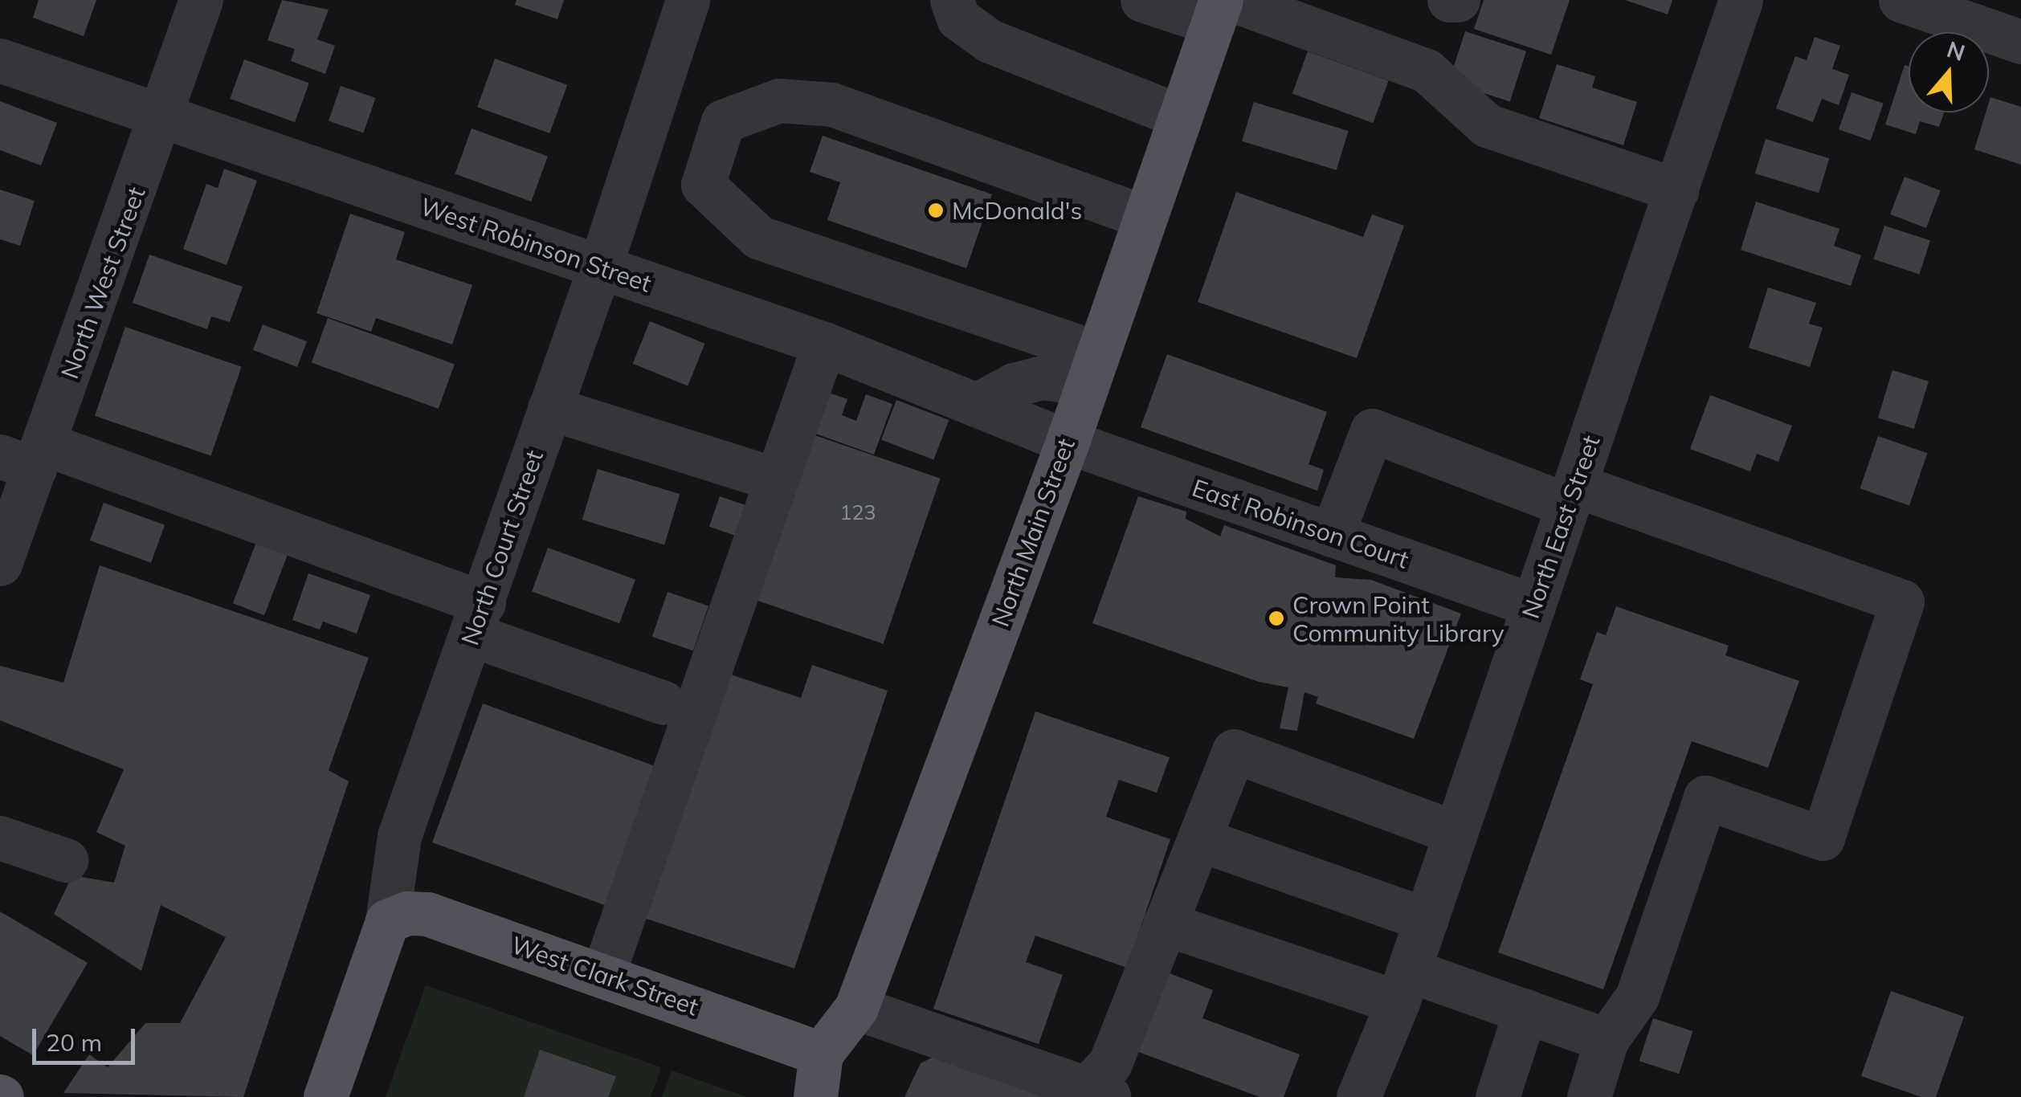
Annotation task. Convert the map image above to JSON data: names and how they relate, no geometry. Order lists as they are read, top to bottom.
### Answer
{
  "streets": {
    "main road": ["North Main Street", "North Court Street", "West Clark Street"],
    "street": [
      "West Robinson Street",
      "North West Street",
      "East Robinson Court",
      "North East Street"
    ]
  },
  "crossings": [
    ["West Robinson Street", "North West Street"],
    ["West Robinson Street", "East Robinson Court"],
    ["West Robinson Street", "North Main Street"],
    ["West Robinson Street", "North Court Street"],
    ["East Robinson Court", "North East Street"],
    ["East Robinson Court", "North Main Street"],
    ["North Main Street", "West Clark Street"],
    ["North Court Street", "West Clark Street"]
  ],
  "places": ["McDonald's", "Crown Point Community Library"],
  "house_numbers": ["123"],
  "scale_bar": "20 m",
  "north": "top"
}
